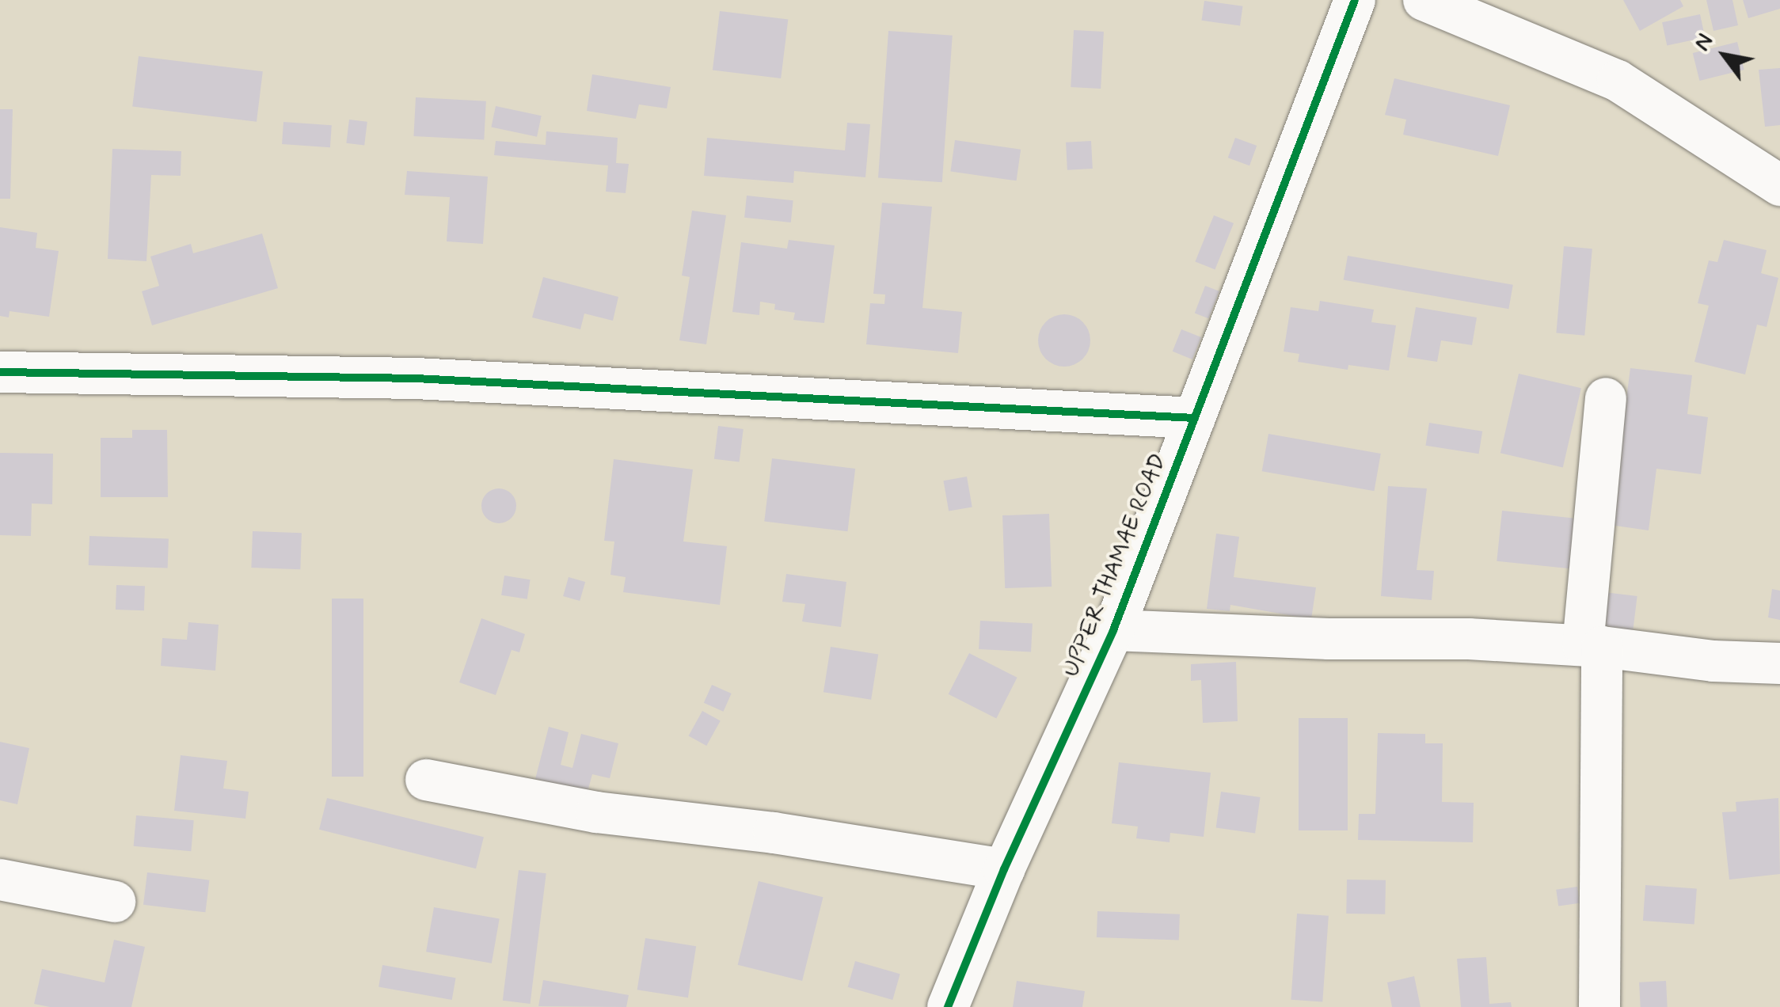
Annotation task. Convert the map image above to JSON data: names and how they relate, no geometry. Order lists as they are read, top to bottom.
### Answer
{
  "streets": {
    "street": ["UPPER THAMAE ROAD"]
  },
  "north": "top left"
}
